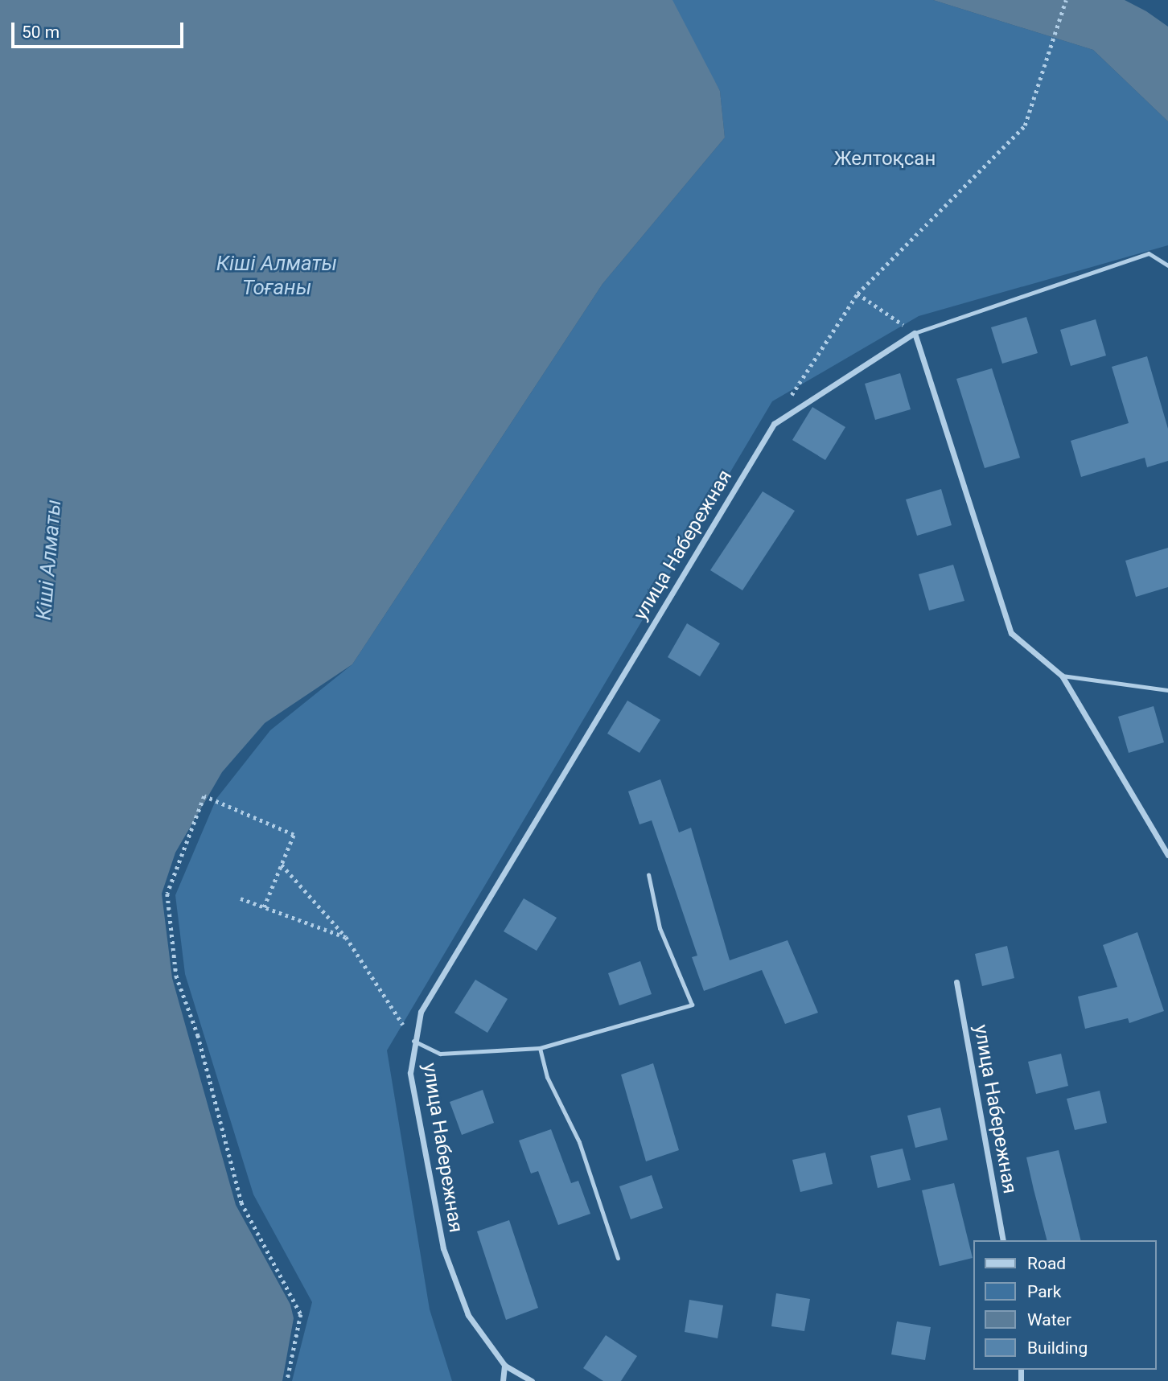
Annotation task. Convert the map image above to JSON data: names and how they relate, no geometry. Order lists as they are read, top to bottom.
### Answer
{
  "streets": {
    "street": ["улица Набережная"]
  },
  "water": ["Кіші Алматы Тоғаны", "Кіші Алматы"],
  "parks": ["Желтоқсан"],
  "legend": [
    "Road",
    "Park",
    "Water",
    "Building"
  ],
  "scale_bar": "50 m"
}
